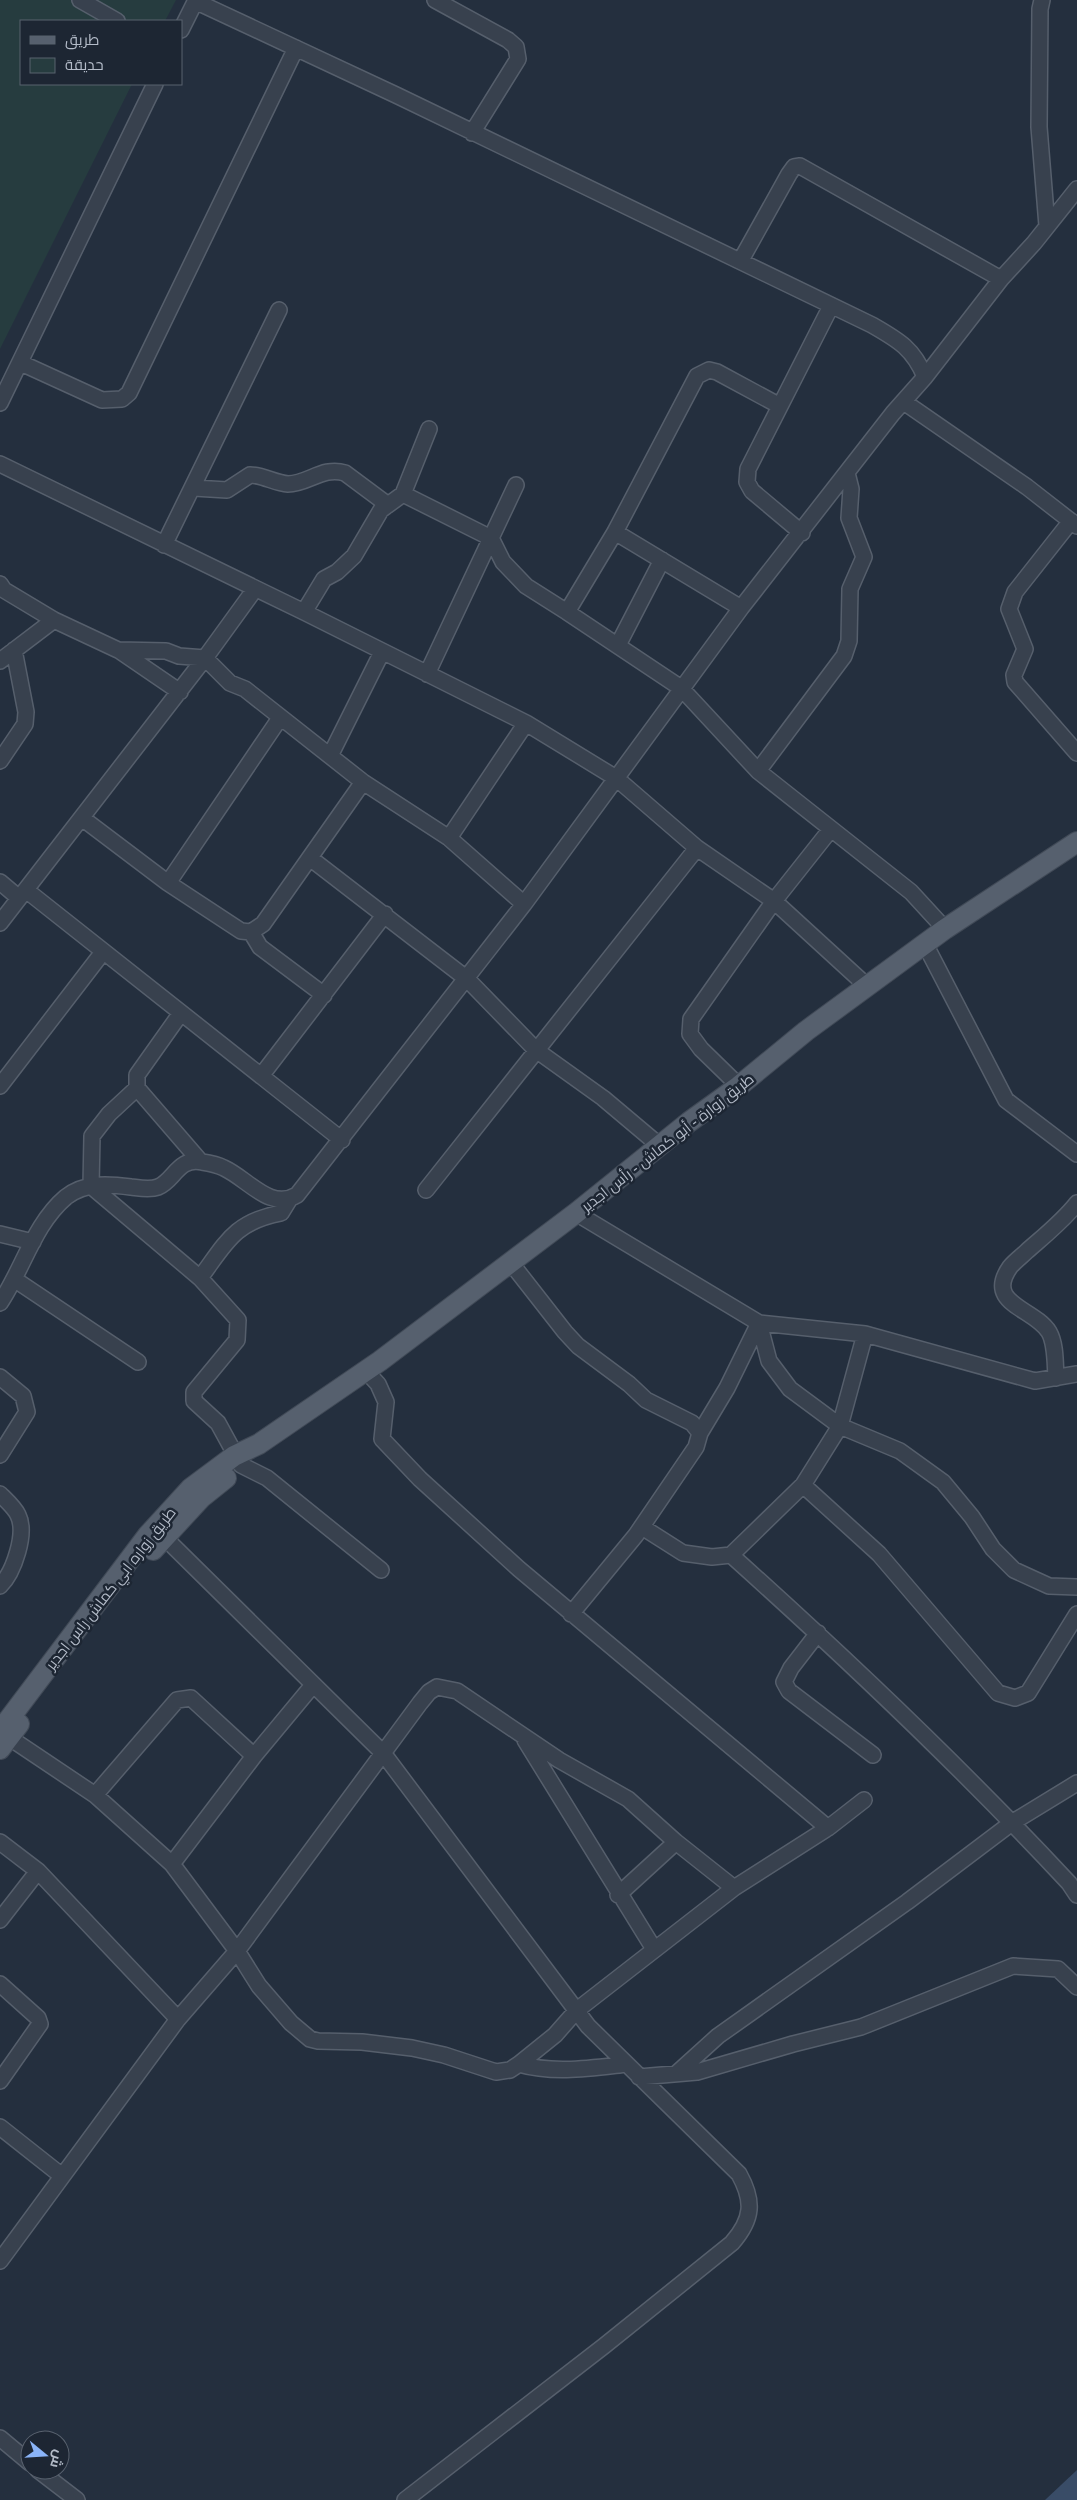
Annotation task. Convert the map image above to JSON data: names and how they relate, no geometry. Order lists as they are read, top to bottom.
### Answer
{
  "streets": {
    "main road": ["طريق زوارة - أبو كماش - رأس اجدير", "طريق زواره ابي كماش راس اجدير"]
  },
  "crossings": [
    ["طريق زوارة - أبو كماش - رأس اجدير", "طريق زواره ابي كماش راس اجدير"]
  ],
  "legend": ["طريق", "حديقة"],
  "north": "right"
}
